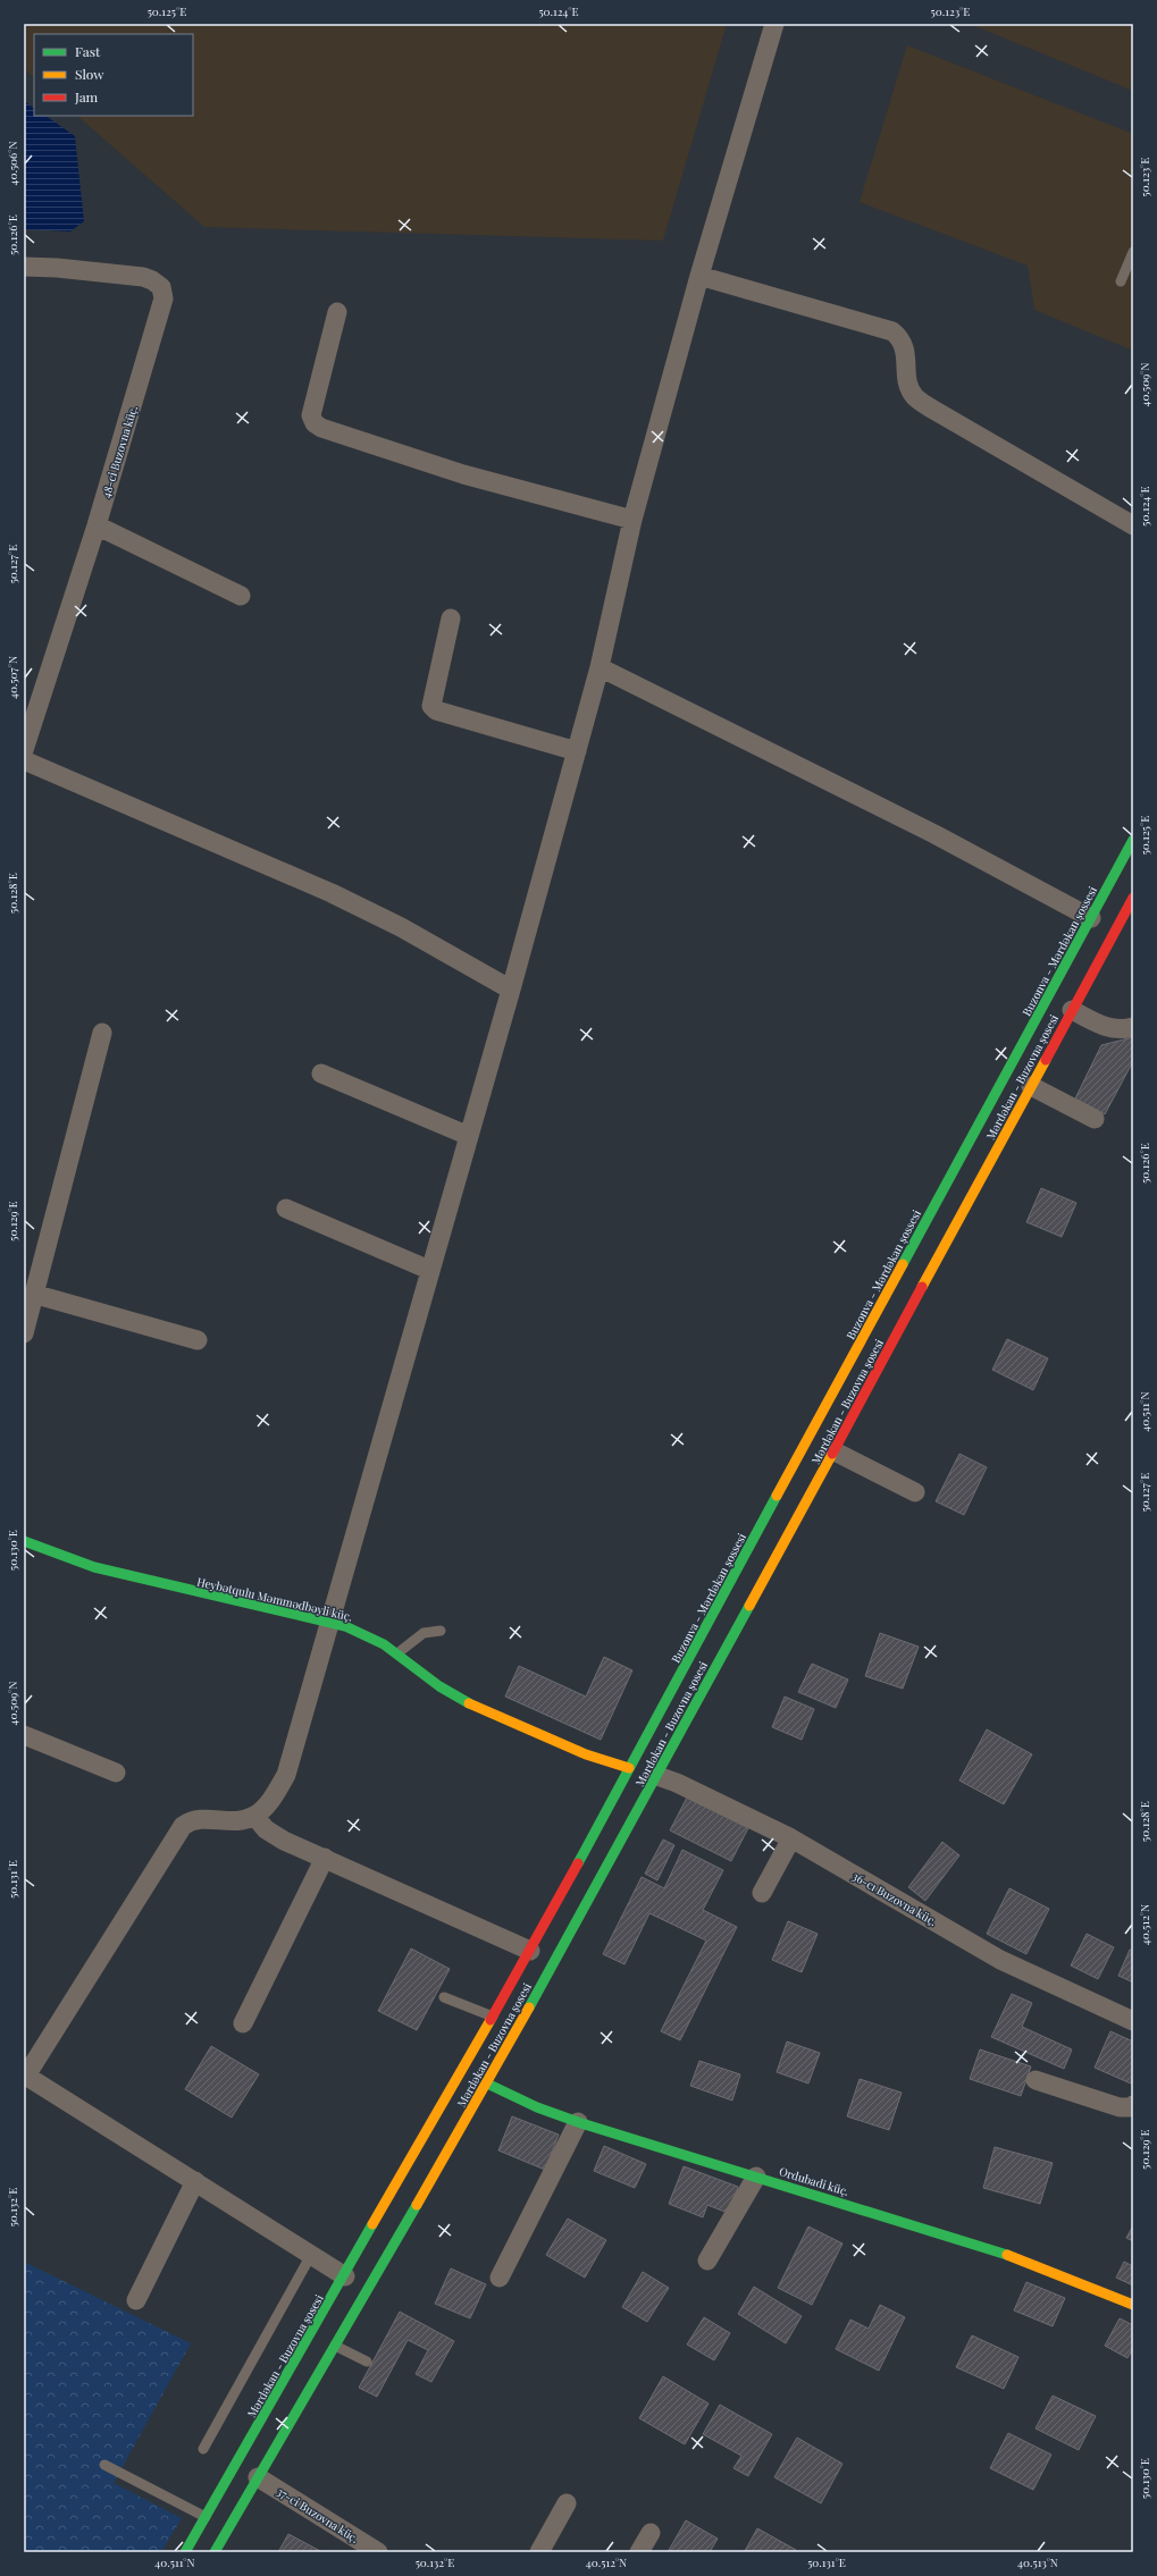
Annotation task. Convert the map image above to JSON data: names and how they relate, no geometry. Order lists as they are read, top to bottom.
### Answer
{
  "streets": {
    "main road": [
      "Buzonva - Mərdəkan şossesi",
      "Mərdəkan - Buzovna şosesi",
      "Heybətqulu Məmmədbəyli küç.",
      "Ordubadi küç."
    ],
    "street": ["48-ci Buzovna küç.", "36-cı Buzovna küç.", "37-ci Buzovna küç."]
  },
  "crossings": [
    ["Buzonva - Mərdəkan şossesi", "Mərdəkan - Buzovna şosesi"],
    ["Buzonva - Mərdəkan şossesi", "Heybətqulu Məmmədbəyli küç."],
    ["Mərdəkan - Buzovna şosesi", "Heybətqulu Məmmədbəyli küç."],
    ["Mərdəkan - Buzovna şosesi", "36-cı Buzovna küç."],
    ["Mərdəkan - Buzovna şosesi", "Ordubadi küç."],
    ["Mərdəkan - Buzovna şosesi", "37-ci Buzovna küç."],
    ["Heybətqulu Məmmədbəyli küç.", "36-cı Buzovna küç."]
  ],
  "legend": ["Fast", "Slow", "Jam"],
  "coordinates": [
    "50.125°E",
    "50.124°E",
    "50.123°E",
    "40.506°N",
    "50.126°E",
    "40.509°N",
    "50.127°E",
    "40.507°N",
    "50.128°E",
    "50.129°E",
    "40.511°N",
    "50.130°E",
    "50.131°E",
    "40.512°N",
    "50.132°E",
    "40.513°N"
  ]
}
